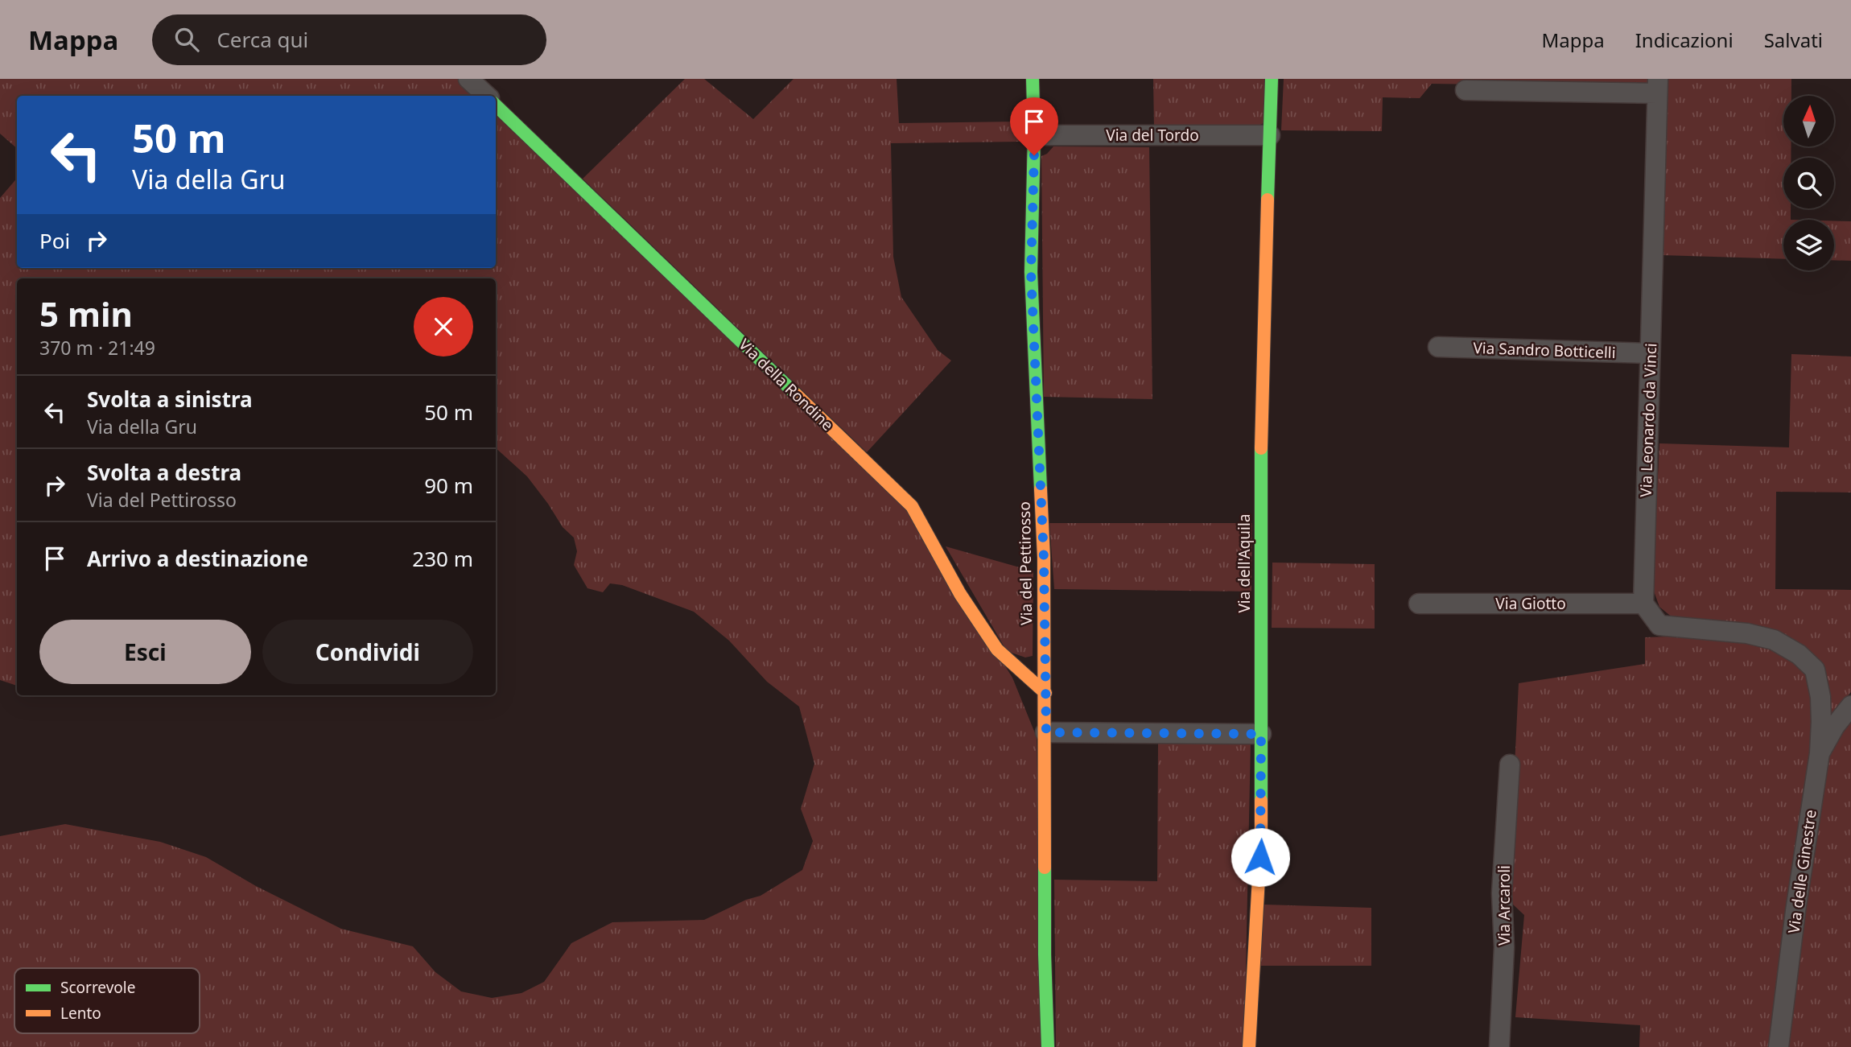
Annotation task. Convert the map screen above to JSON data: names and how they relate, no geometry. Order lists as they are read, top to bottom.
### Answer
{
  "streets": {
    "street": [
      "Via del Tordo",
      "Via Sandro Botticelli",
      "Via della Rondine",
      "Via Leonardo da Vinci",
      "Via del Pettirosso",
      "Via dell'Aquila",
      "Via Giotto",
      "Via delle Ginestre",
      "Via Arcaroli"
    ]
  },
  "crossings": [
    ["Via del Tordo", "Via del Pettirosso"],
    ["Via del Tordo", "Via dell'Aquila"],
    ["Via Sandro Botticelli", "Via Leonardo da Vinci"],
    ["Via della Rondine", "Via del Pettirosso"],
    ["Via Leonardo da Vinci", "Via Giotto"]
  ],
  "legend": ["Scorrevole", "Lento"],
  "north": "top",
  "page": {
    "header": "Mappa",
    "search": "Cerca qui",
    "nav": ["Mappa", "Indicazioni", "Salvati"],
    "turn": ["50 m", "Via della Gru"],
    "then": "Poi",
    "heading": ["5 min", "370 m · 21:49"],
    "list": [
      {
        "name": "Svolta a sinistra",
        "note": "Via della Gru",
        "value": "50 m"
      },
      {
        "name": "Svolta a destra",
        "note": "Via del Pettirosso",
        "value": "90 m"
      },
      {
        "name": "Arrivo a destinazione",
        "value": "230 m"
      }
    ],
    "buttons": ["Esci", "Condividi"]
  }
}
